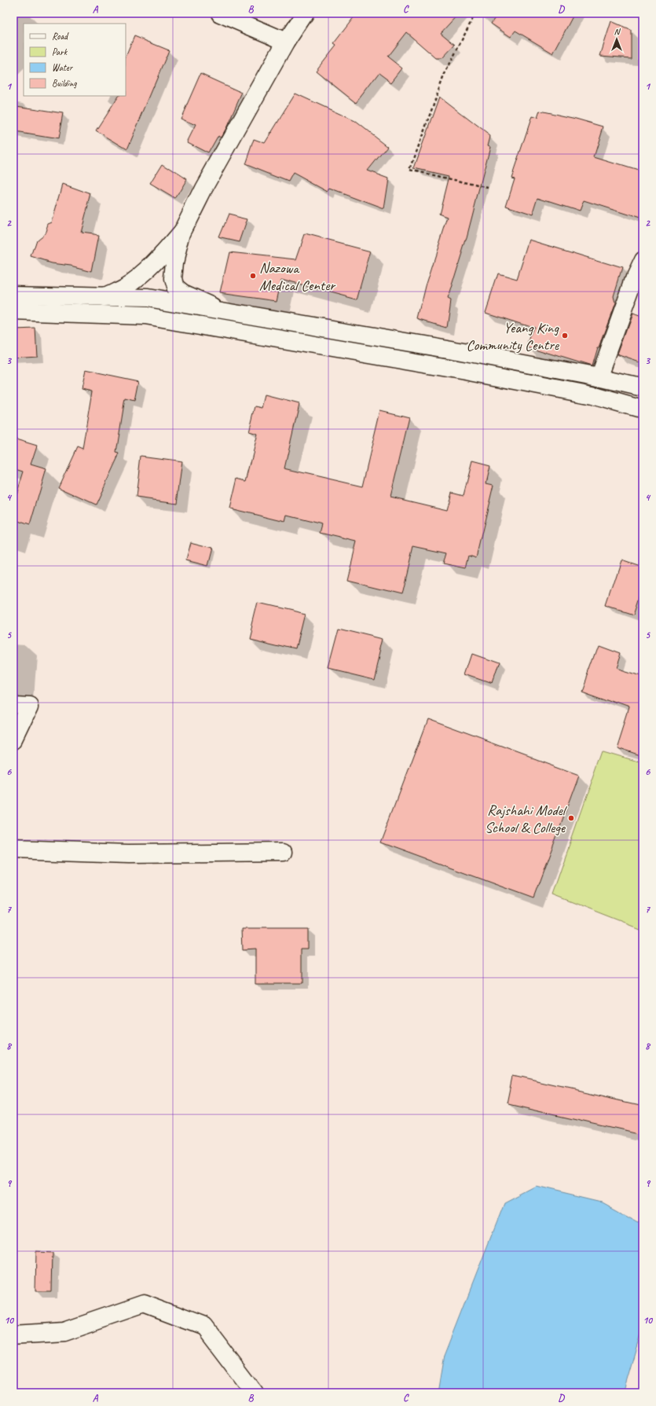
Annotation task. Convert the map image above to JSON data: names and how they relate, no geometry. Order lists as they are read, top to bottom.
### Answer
{
  "places": ["Nazowa Medical Center", "Yeang King Community Centre", "Rajshahi Model School & College"],
  "legend": [
    "Road",
    "Park",
    "Water",
    "Building"
  ],
  "north": "top",
  "grid": {
    "columns": [
      "A",
      "B",
      "C",
      "D"
    ],
    "rows": [
      "1",
      "2",
      "3",
      "4",
      "5",
      "6",
      "7",
      "8",
      "9",
      "10"
    ]
  }
}
